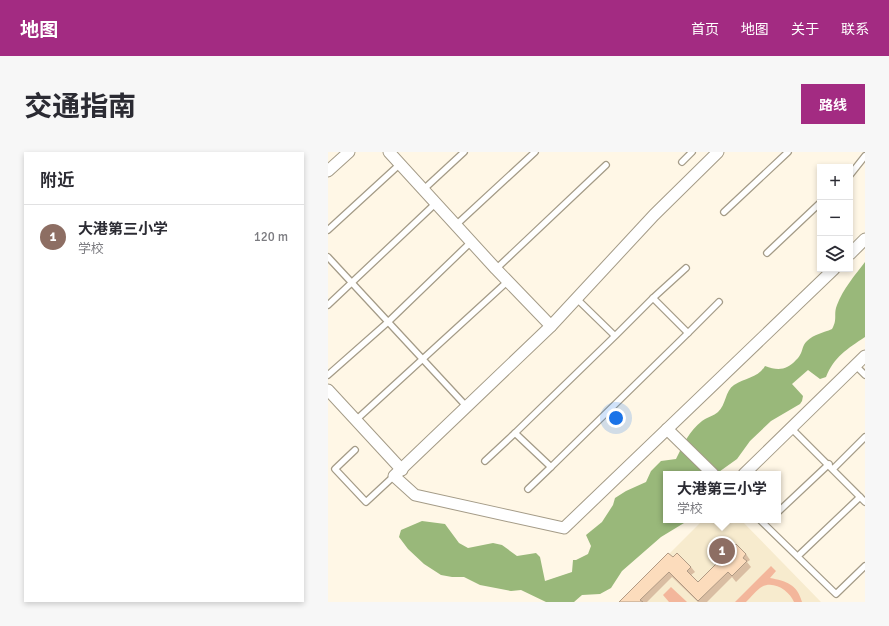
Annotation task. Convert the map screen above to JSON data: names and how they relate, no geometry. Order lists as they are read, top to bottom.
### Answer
{
  "page": {
    "header": "地图",
    "nav": [
      "首页",
      "地图",
      "关于",
      "联系"
    ],
    "title": "交通指南",
    "buttons": "路线",
    "heading": "附近",
    "map_buttons": ["+", "−"],
    "list": [
      {
        "mark": "1",
        "name": "大港第三小学",
        "note": "学校",
        "value": "120 m"
      }
    ],
    "popup": ["大港第三小学", "学校"],
    "pins": "1"
  }
}
